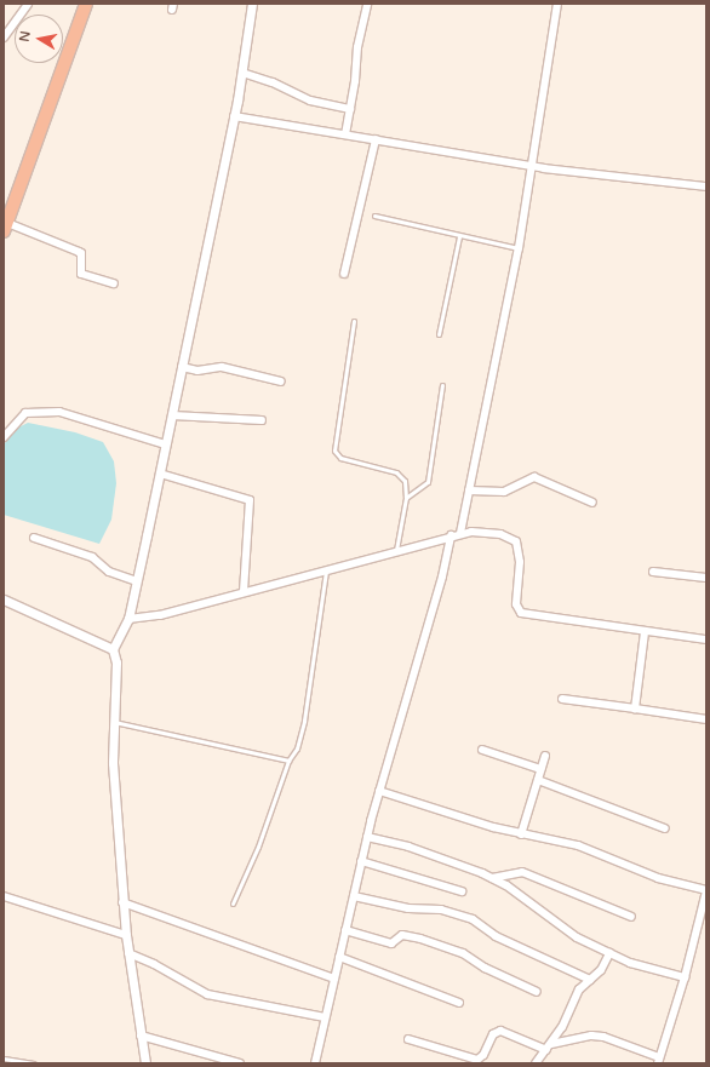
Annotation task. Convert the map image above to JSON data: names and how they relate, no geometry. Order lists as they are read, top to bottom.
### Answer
{
  "north": "left"
}
